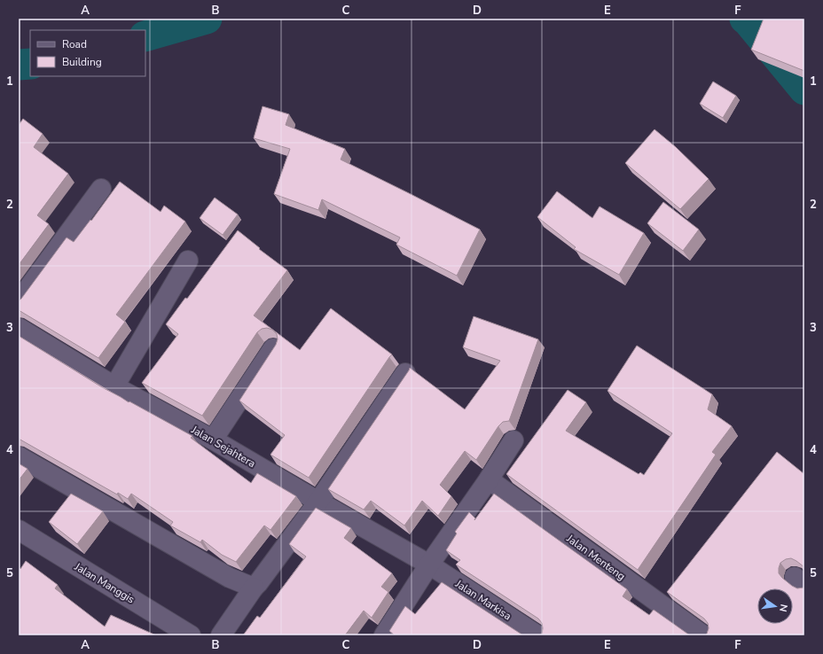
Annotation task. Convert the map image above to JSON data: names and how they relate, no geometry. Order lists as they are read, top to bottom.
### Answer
{
  "streets": {
    "street": [
      "Jalan Sejahtera",
      "Jalan Menteng",
      "Jalan Manggis",
      "Jalan Markisa"
    ]
  },
  "crossings": [
    ["Jalan Sejahtera", "Jalan Markisa"]
  ],
  "legend": ["Road", "Building"],
  "north": "right",
  "grid": {
    "columns": [
      "A",
      "B",
      "C",
      "D",
      "E",
      "F"
    ],
    "rows": [
      "1",
      "2",
      "3",
      "4",
      "5"
    ]
  }
}
